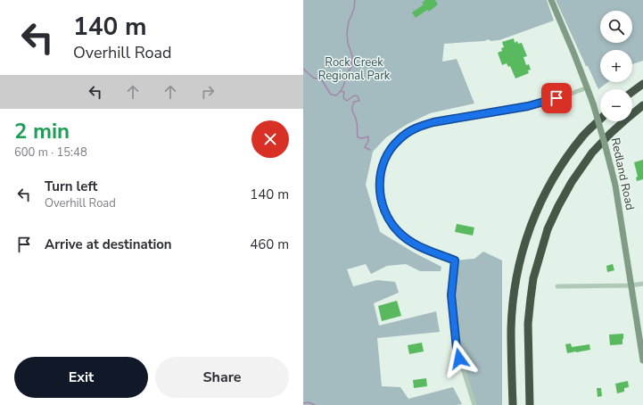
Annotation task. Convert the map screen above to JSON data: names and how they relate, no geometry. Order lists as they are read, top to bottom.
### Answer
{
  "streets": {
    "main road": ["Redland Road"]
  },
  "parks": ["Rock Creek Regional Park"],
  "page": {
    "turn": ["140 m", "Overhill Road"],
    "map_buttons": ["+", "−"],
    "heading": ["2 min", "600 m · 15:48"],
    "list": [
      {
        "name": "Turn left",
        "note": "Overhill Road",
        "value": "140 m"
      },
      {
        "name": "Arrive at destination",
        "value": "460 m"
      }
    ],
    "buttons": ["Exit", "Share"]
  }
}
